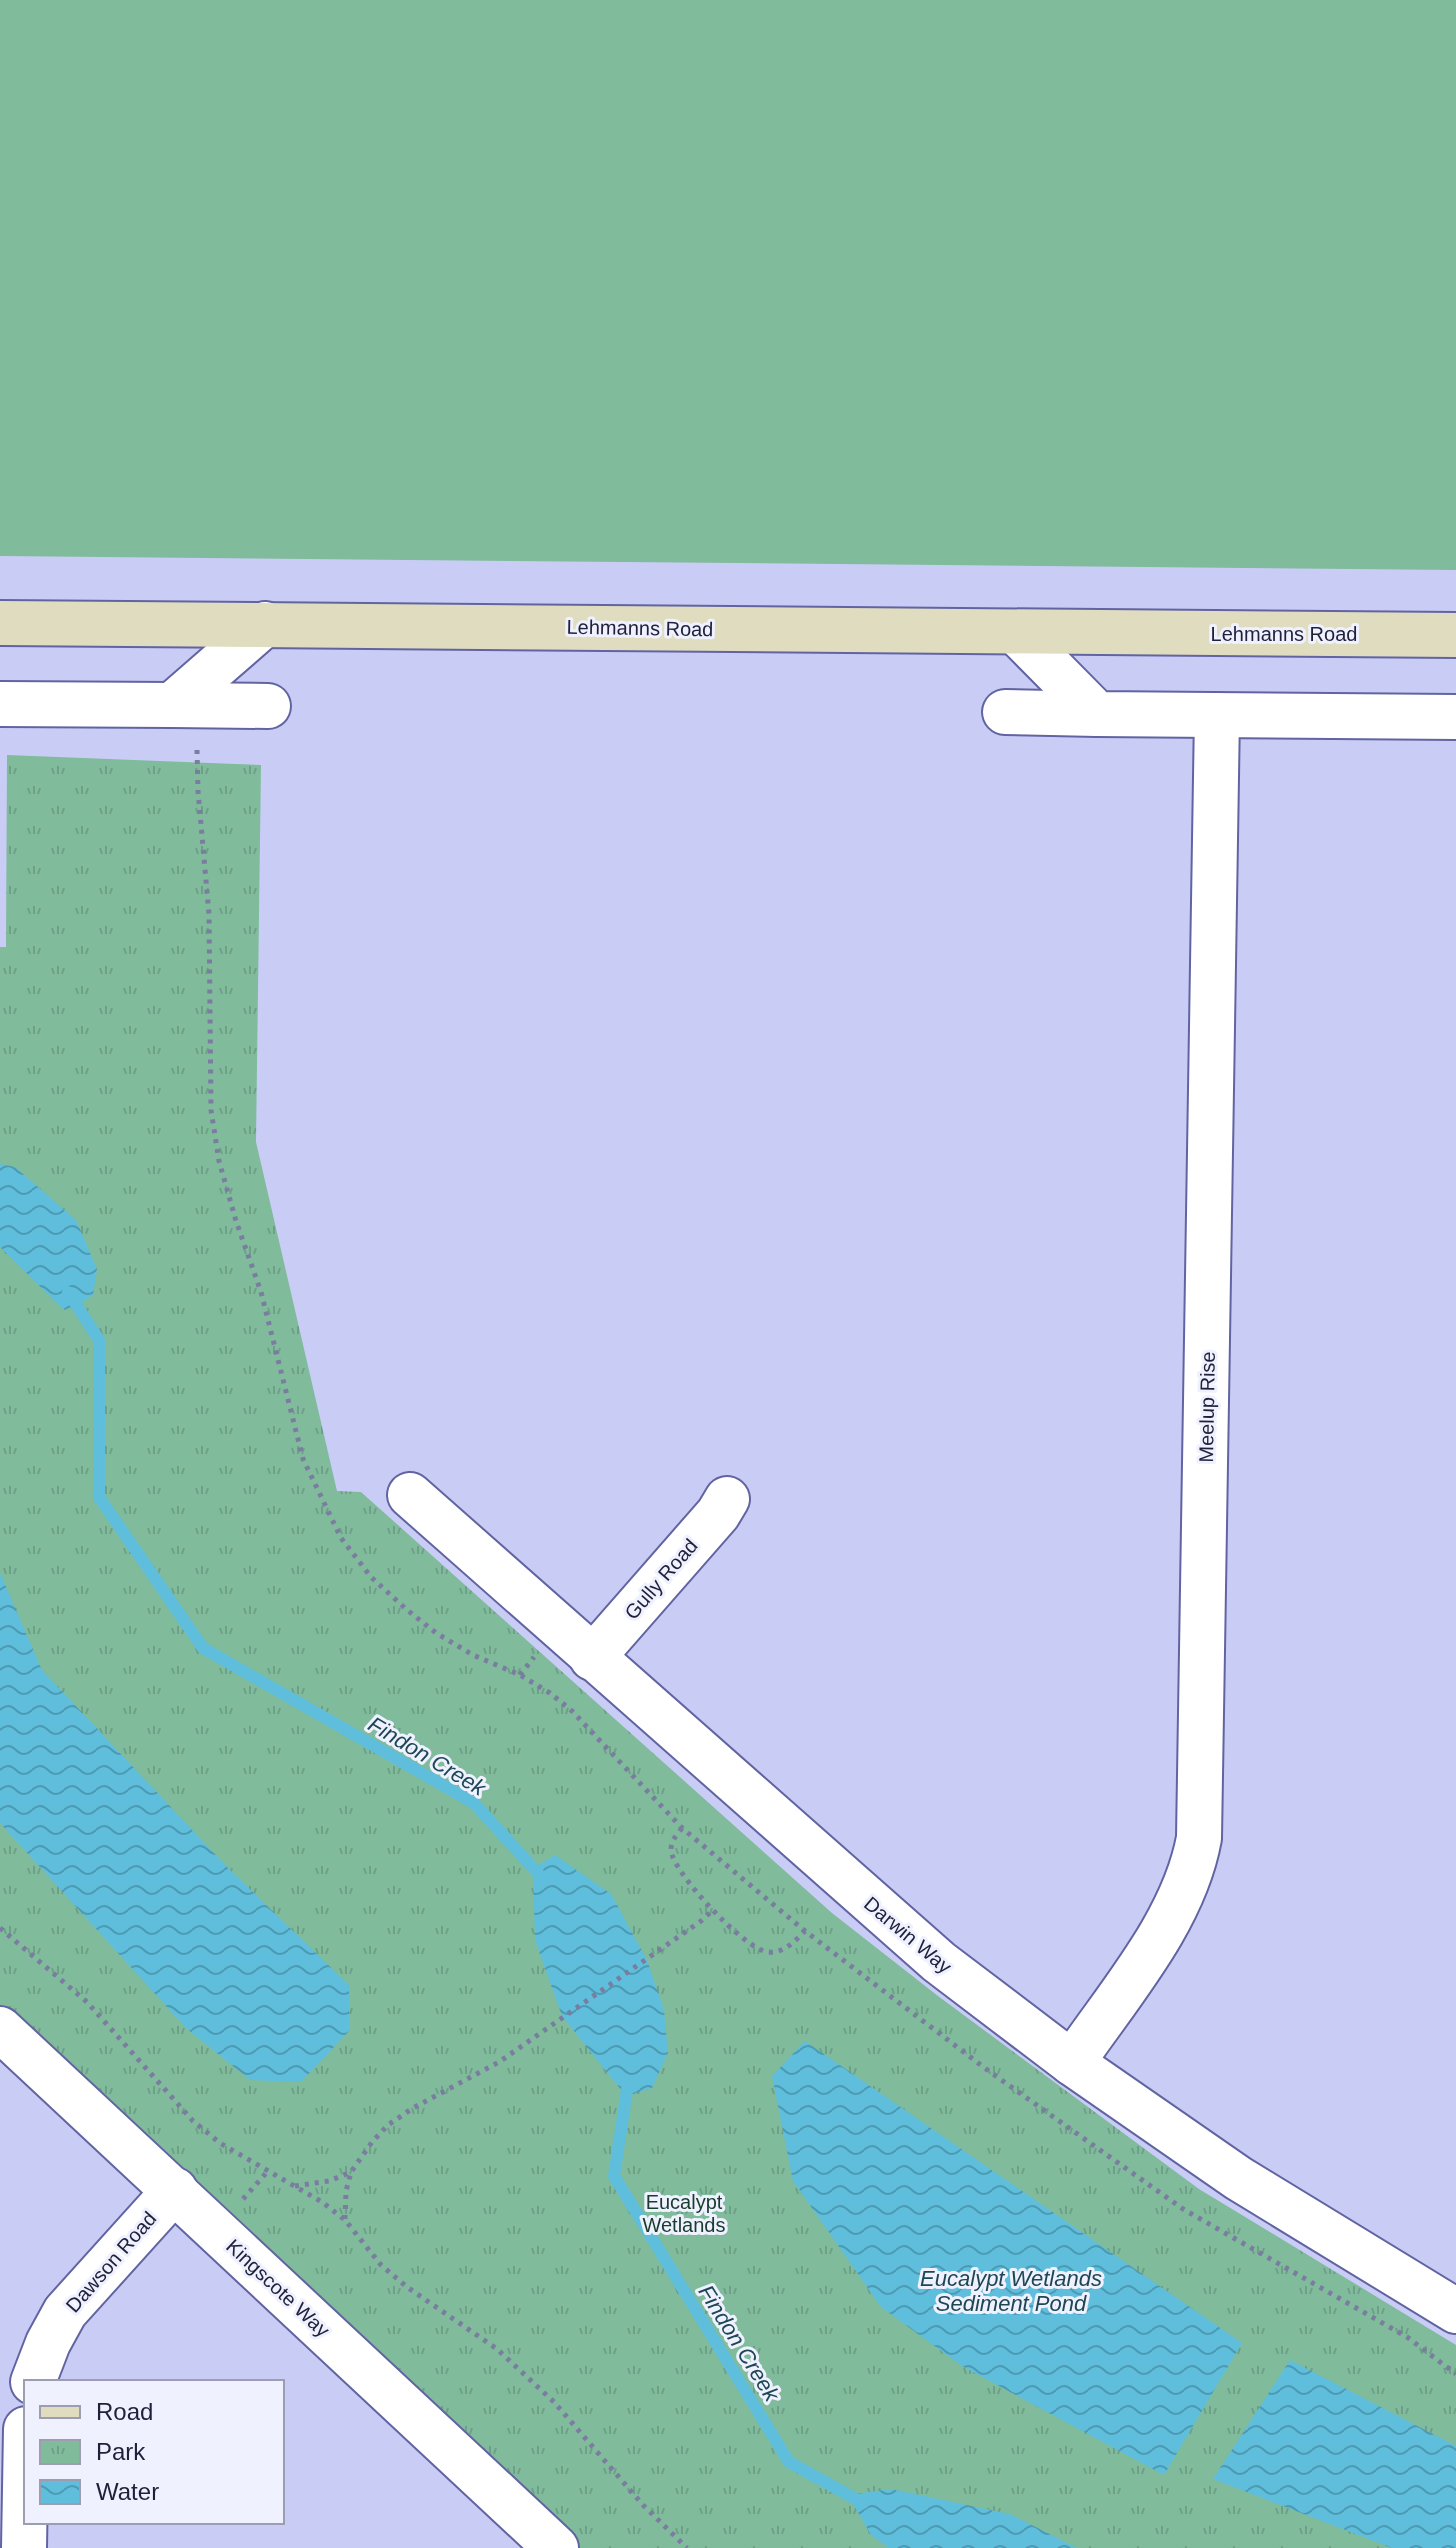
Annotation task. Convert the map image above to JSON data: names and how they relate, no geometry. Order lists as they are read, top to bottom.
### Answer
{
  "streets": {
    "street": [
      "Lehmanns Road",
      "Meelup Rise",
      "Gully Road",
      "Darwin Way",
      "Dawson Road",
      "Kingscote Way"
    ]
  },
  "crossings": [
    ["Meelup Rise", "Darwin Way"],
    ["Gully Road", "Darwin Way"],
    ["Dawson Road", "Kingscote Way"]
  ],
  "water": ["Findon Creek", "Eucalypt Wetlands Sediment Pond"],
  "parks": ["Eucalypt Wetlands"],
  "legend": ["Road", "Park", "Water"]
}
